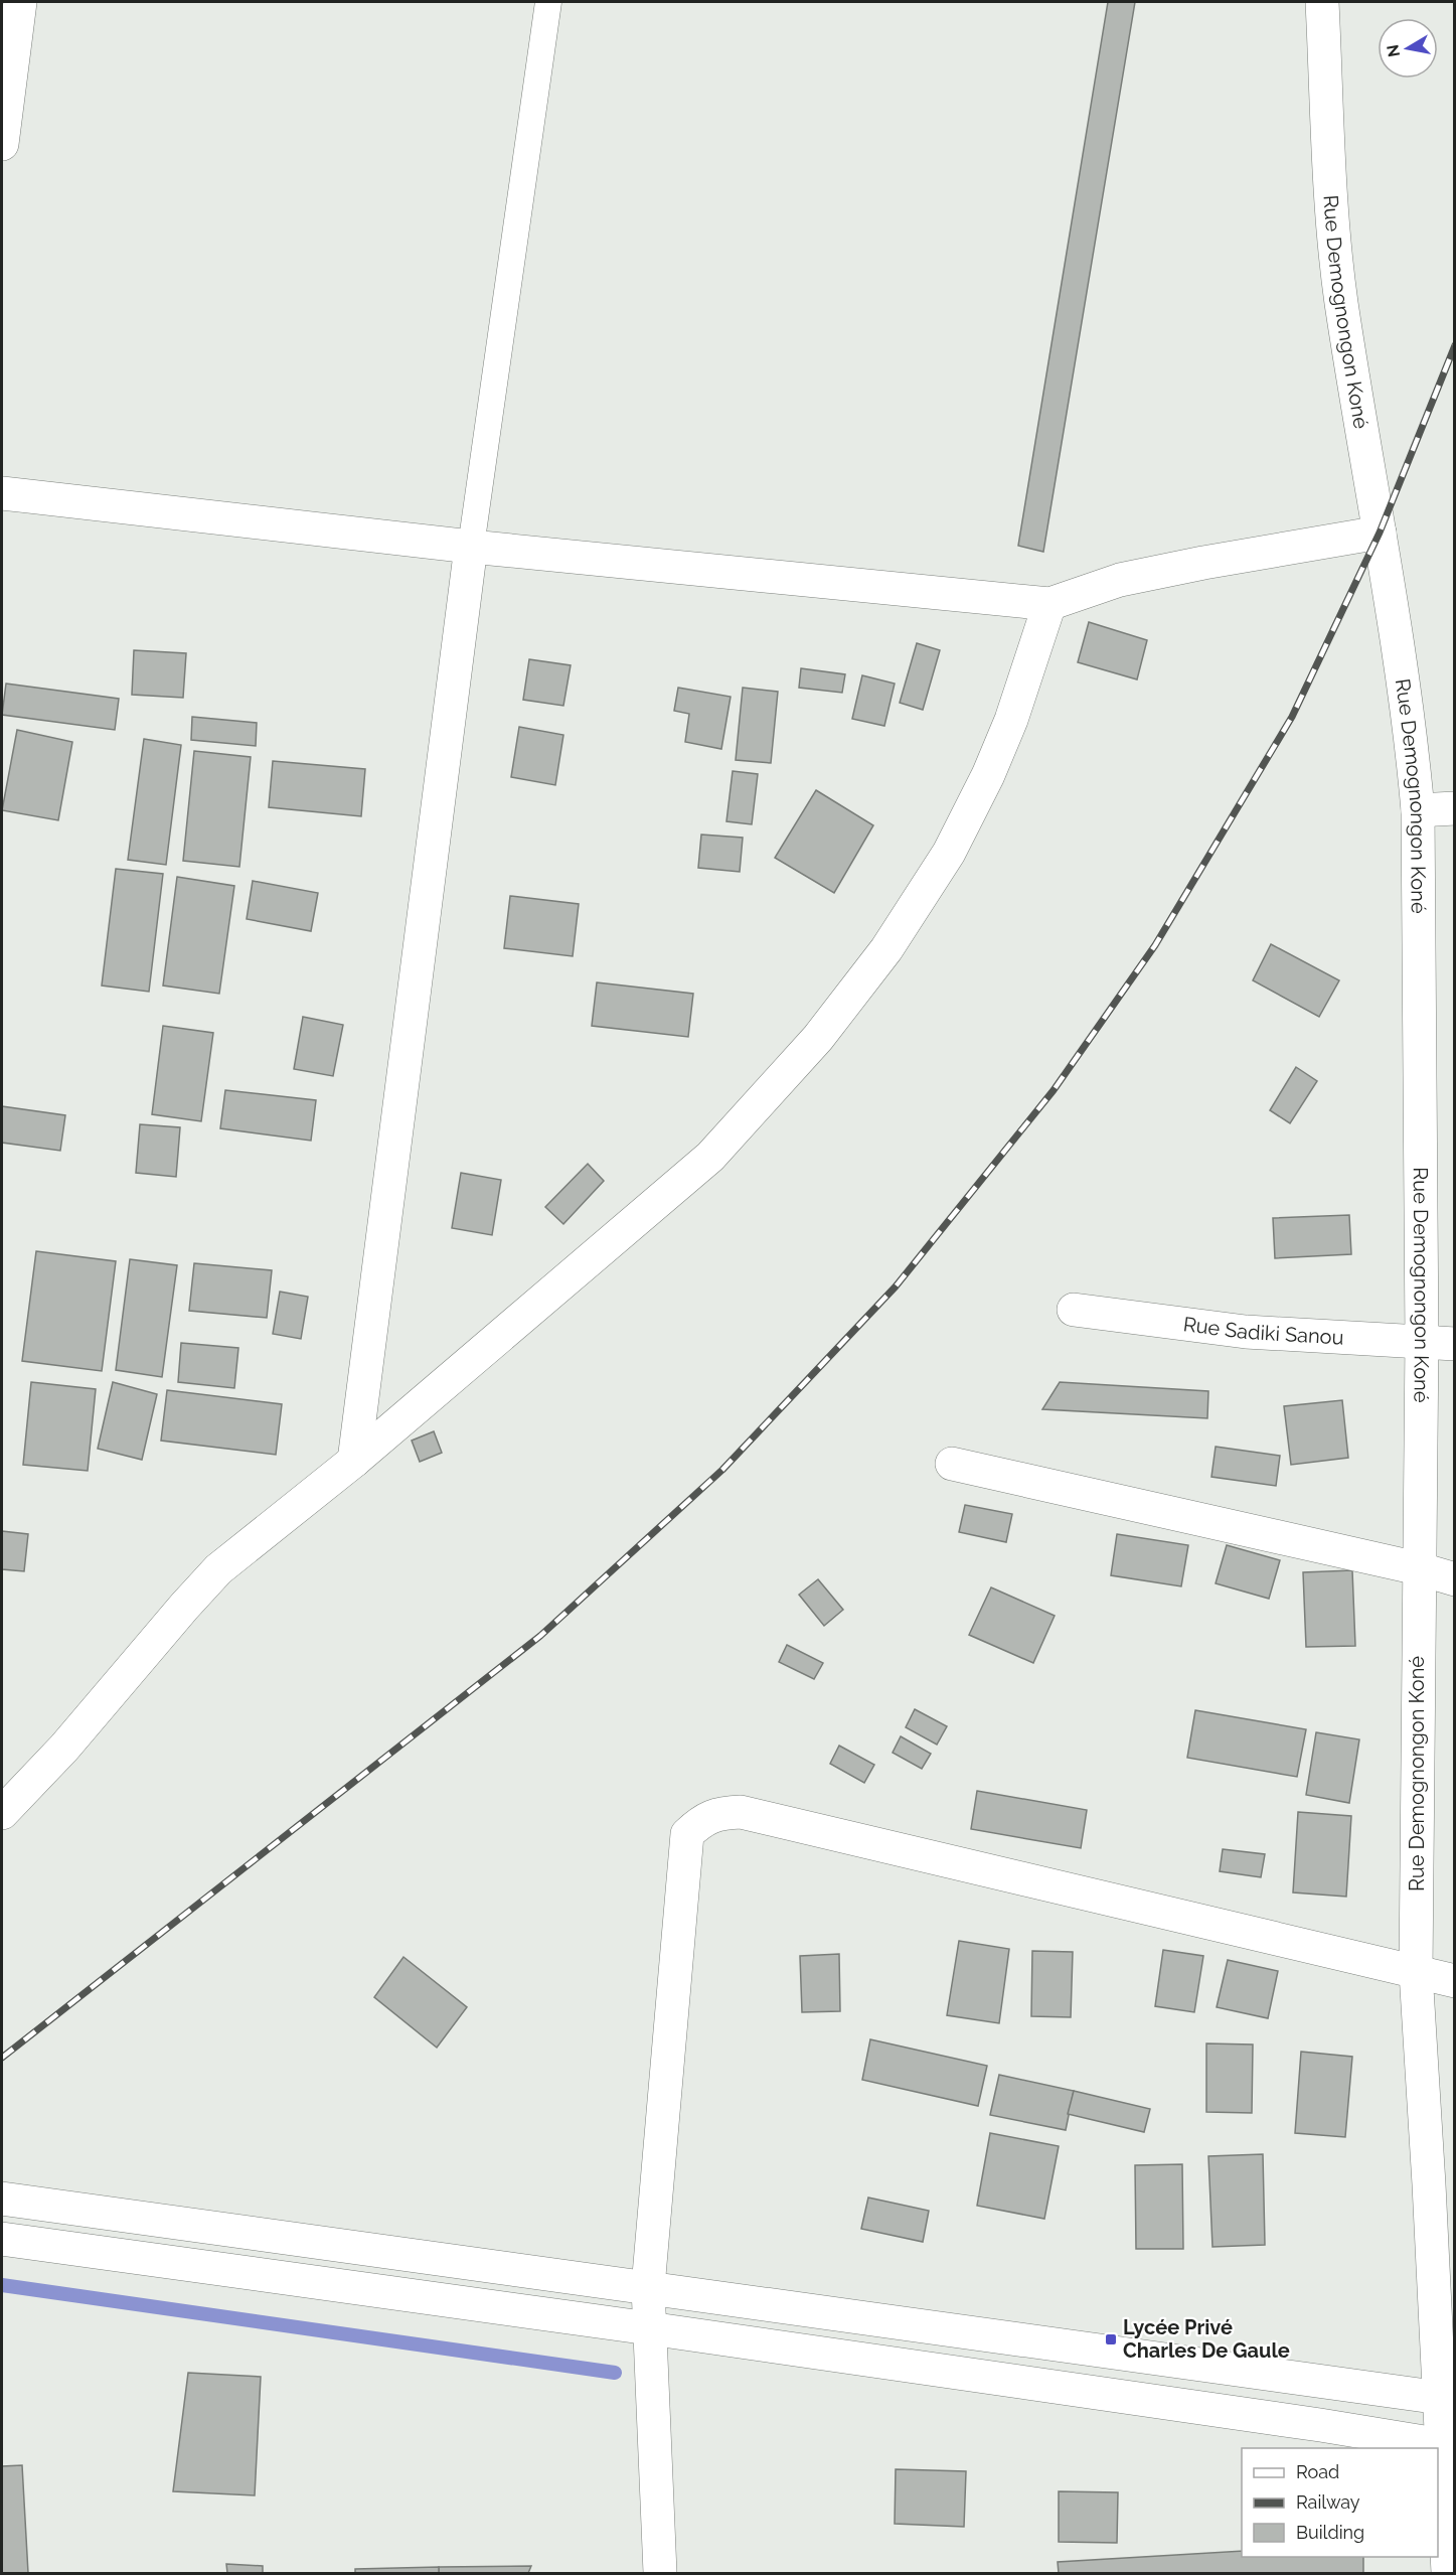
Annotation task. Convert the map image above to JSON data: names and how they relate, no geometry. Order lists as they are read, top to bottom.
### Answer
{
  "streets": {
    "street": ["Rue Demognongon Koné", "Rue Sadiki Sanou"]
  },
  "crossings": [
    ["Rue Demognongon Koné", "Rue Sadiki Sanou"]
  ],
  "places": {
    "transit": ["Lycée Privé Charles De Gaule"]
  },
  "legend": ["Road", "Railway", "Building"],
  "north": "left"
}
